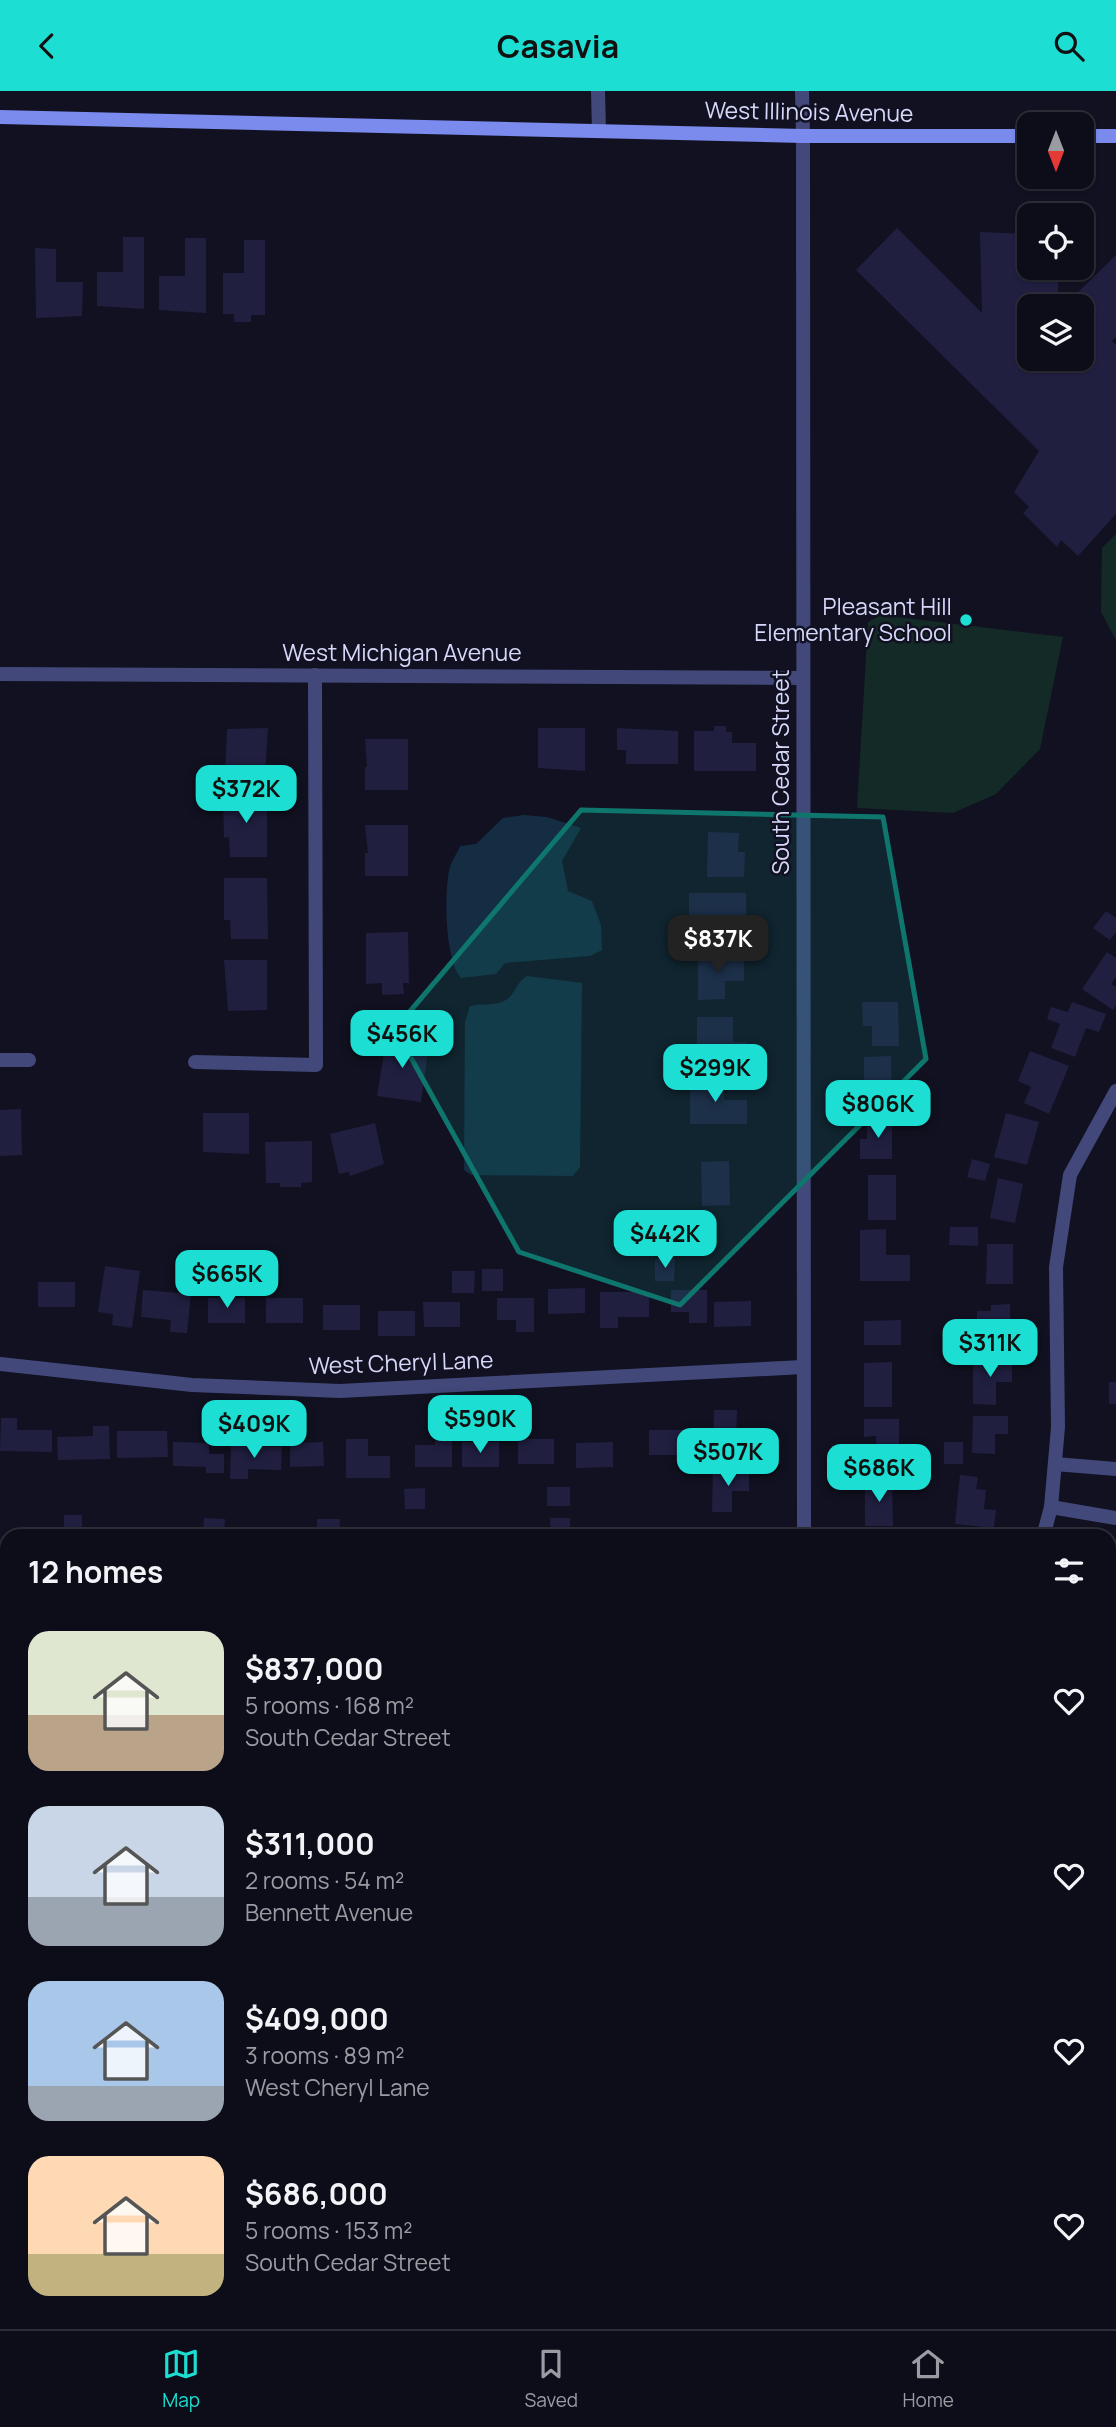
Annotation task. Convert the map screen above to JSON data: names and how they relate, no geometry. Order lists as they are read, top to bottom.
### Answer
{
  "streets": {
    "main road": ["West Illinois Avenue"],
    "street": ["West Michigan Avenue", "South Cedar Street", "West Cheryl Lane"]
  },
  "crossings": [
    ["West Illinois Avenue", "South Cedar Street"],
    ["West Michigan Avenue", "South Cedar Street"],
    ["South Cedar Street", "West Cheryl Lane"]
  ],
  "places": ["Pleasant Hill Elementary School"],
  "north": "bottom",
  "page": {
    "header": "Casavia",
    "price": [
      "$372K",
      "$837K",
      "$456K",
      "$299K",
      "$806K",
      "$442K",
      "$665K",
      "$311K",
      "$590K",
      "$409K",
      "$507K",
      "$686K"
    ],
    "heading": "12 homes",
    "list": [
      {
        "name": "$837,000",
        "note": "5 rooms · 168 m² · South Cedar Street"
      },
      {
        "name": "$311,000",
        "note": "2 rooms · 54 m² · Bennett Avenue"
      },
      {
        "name": "$409,000",
        "note": "3 rooms · 89 m² · West Cheryl Lane"
      },
      {
        "name": "$686,000",
        "note": "5 rooms · 153 m² · South Cedar Street"
      }
    ],
    "tabs": ["Map", "Saved", "Home"]
  }
}
